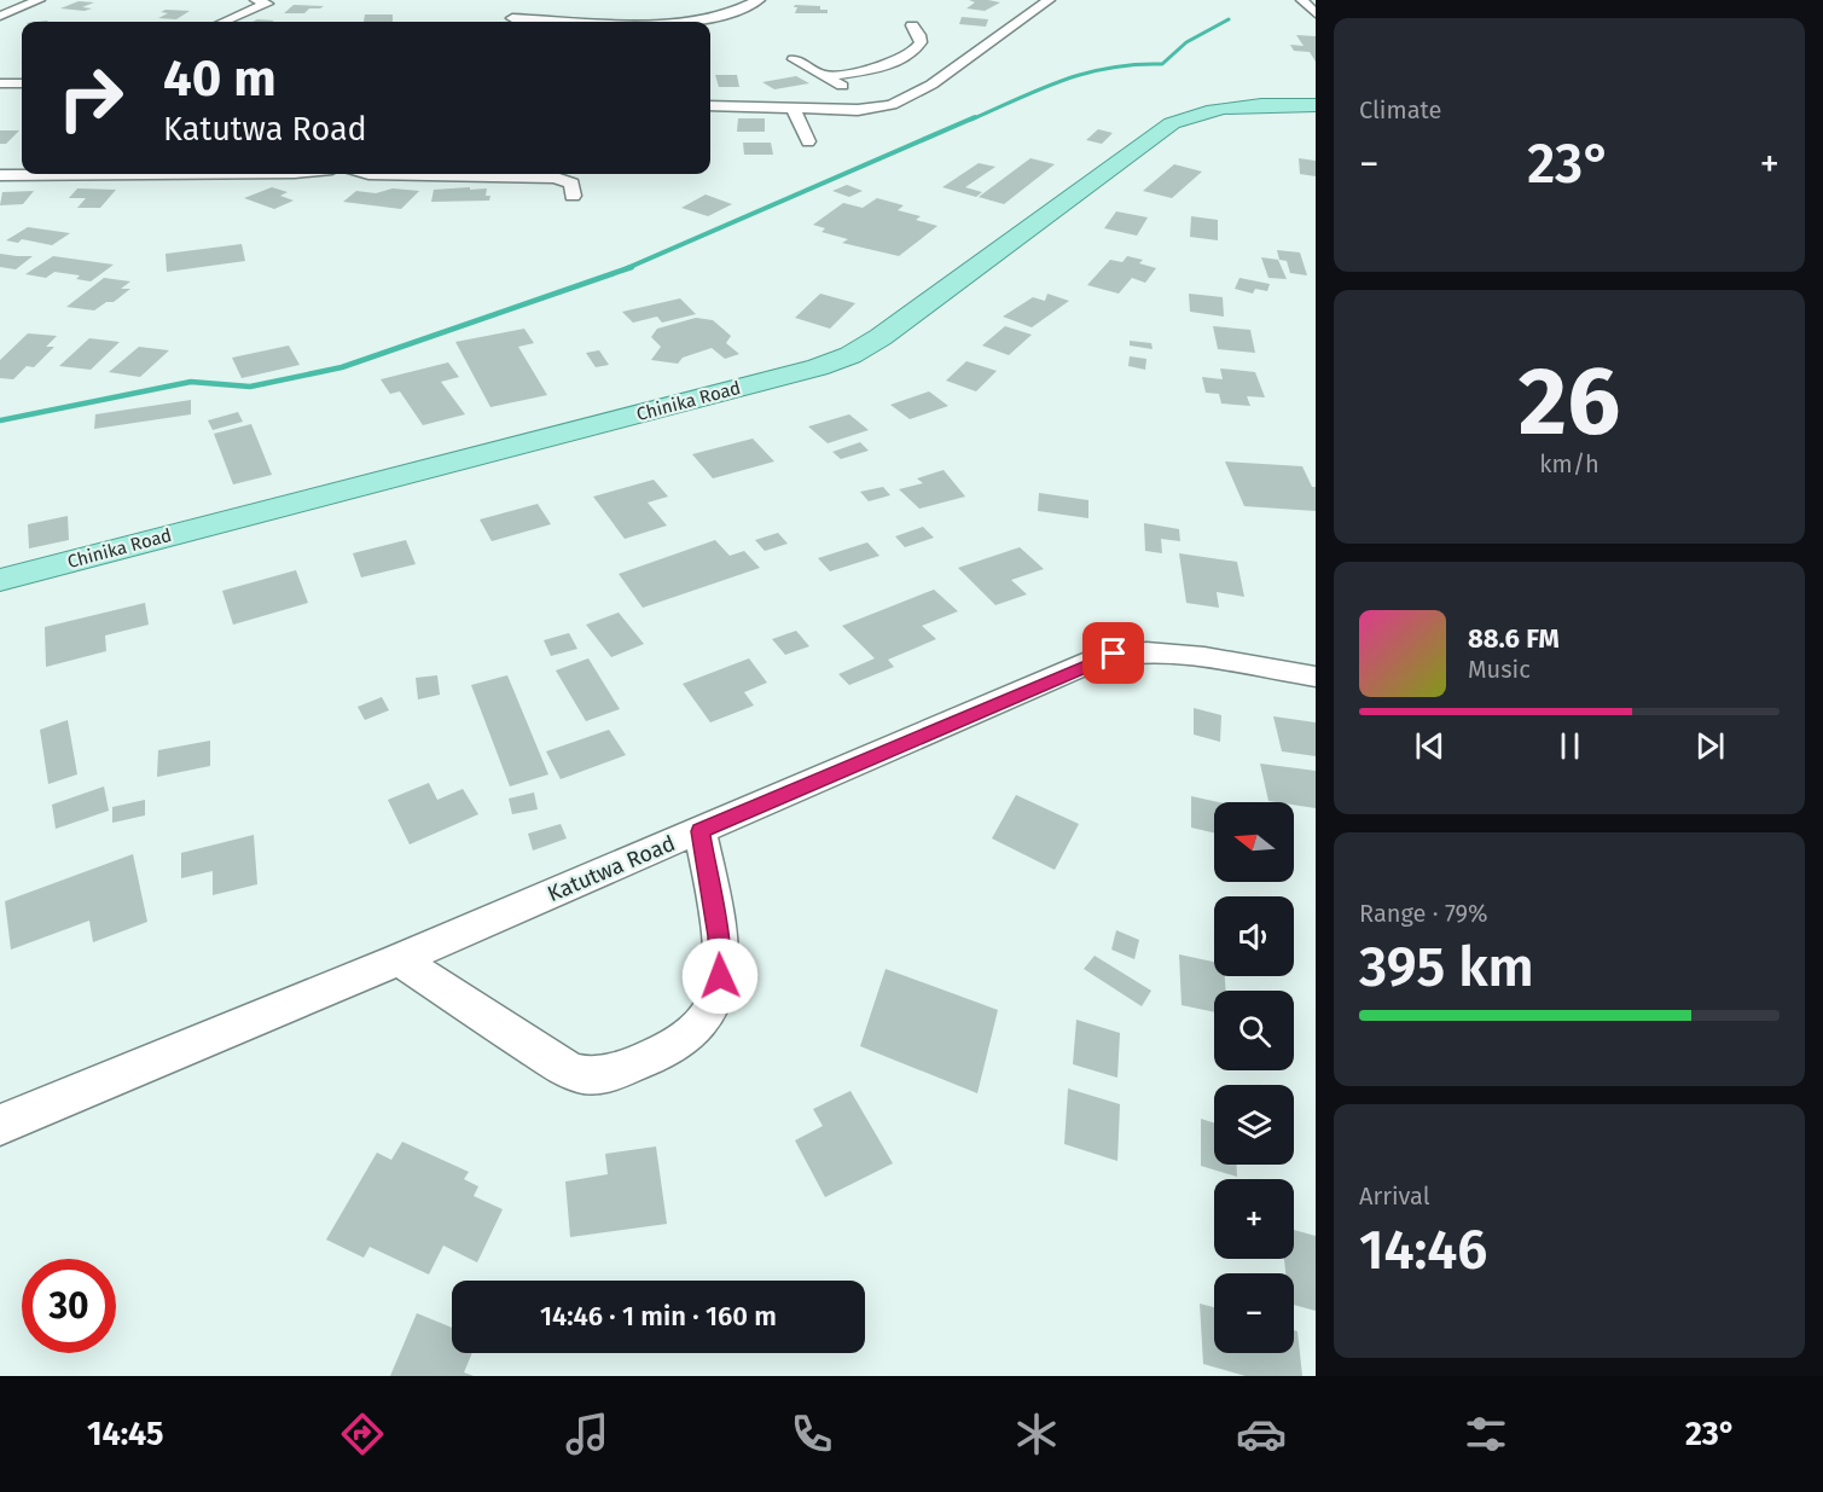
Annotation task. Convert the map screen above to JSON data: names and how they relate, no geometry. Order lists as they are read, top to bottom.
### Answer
{
  "streets": {
    "main road": ["Chinika Road"],
    "street": ["Katutwa Road"]
  },
  "north": "left",
  "page": {
    "tile": [
      "Climate",
      ["26", "km/h"],
      ["Range · 79%", "395 km"],
      ["Arrival", "14:46"]
    ],
    "turn": ["40 m", "Katutwa Road"],
    "heat": ["−", "23°", "+"],
    "song": ["88.6 FM", "Music"],
    "map_buttons": ["+", "−"],
    "limit": "30",
    "trip": "14:46 · 1 min · 160 m",
    "tabs": ["14:45", "23°"]
  }
}
